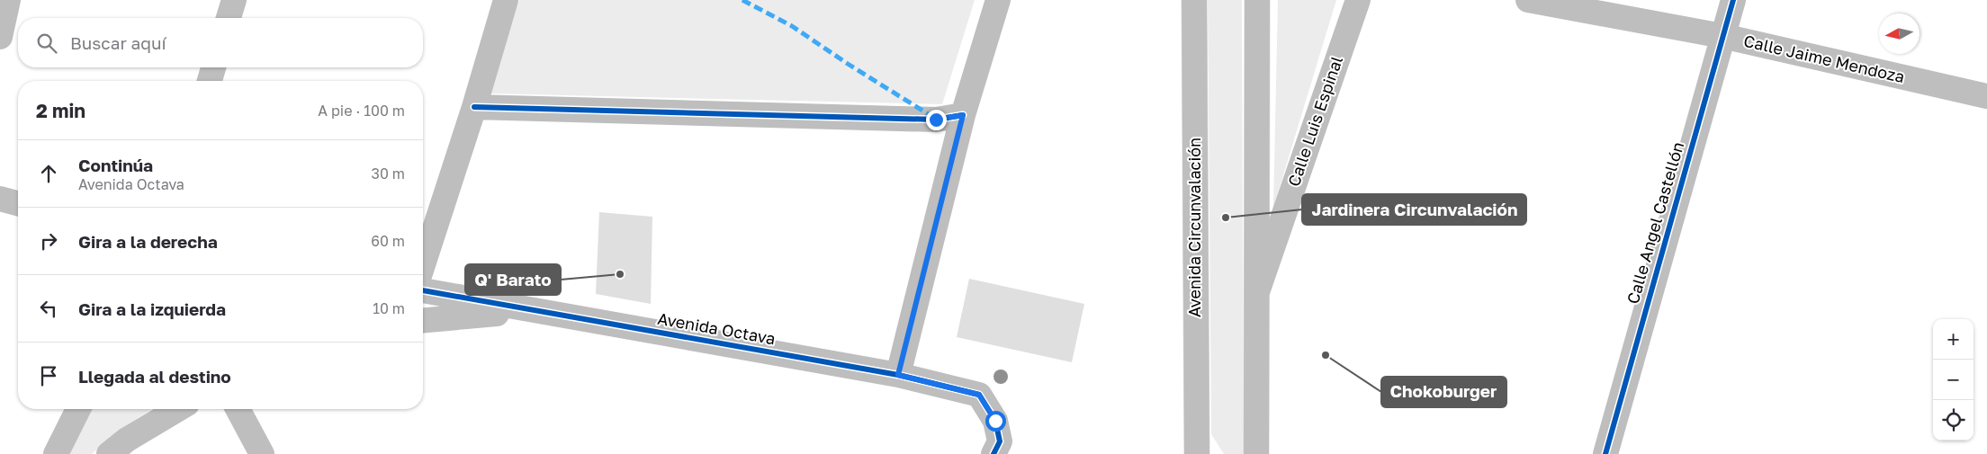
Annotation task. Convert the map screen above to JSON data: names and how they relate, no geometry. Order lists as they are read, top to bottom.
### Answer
{
  "streets": {
    "street": [
      "Calle Jaime Mendoza",
      "Calle Luis Espinal",
      "Calle Angel Castellón",
      "Avenida Circunvalación",
      "Avenida Octava"
    ]
  },
  "crossings": [
    ["Calle Jaime Mendoza", "Calle Angel Castellón"]
  ],
  "places": ["Jardinera Circunvalación", "Q' Barato", "Chokoburger"],
  "north": "left",
  "page": {
    "search": "Buscar aquí",
    "heading": ["2 min", "A pie · 100 m"],
    "list": [
      ["Continúa", "Avenida Octava", "30 m"],
      ["Gira a la derecha", "60 m"],
      ["Gira a la izquierda", "10 m"],
      "Llegada al destino"
    ],
    "map_buttons": ["+", "−"]
  }
}
